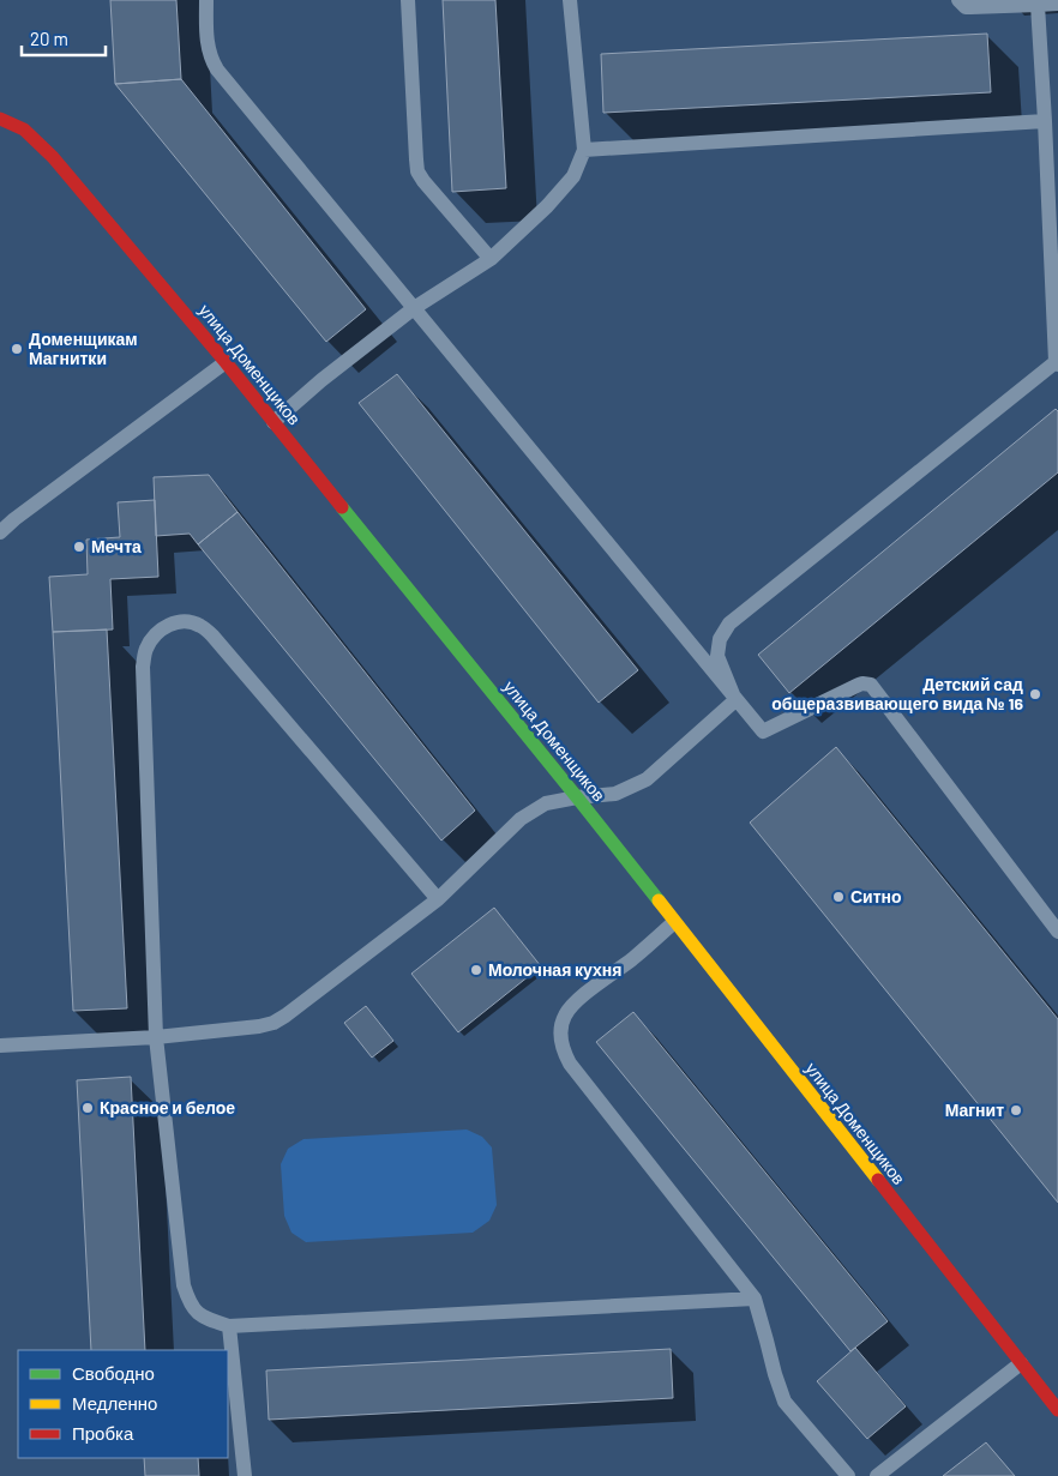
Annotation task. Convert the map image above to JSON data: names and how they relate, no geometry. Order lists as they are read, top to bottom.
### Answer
{
  "streets": {
    "street": ["улица Доменщиков"]
  },
  "places": [
    "Доменщикам Магнитки",
    "Мечта",
    "Детский сад общеразвивающего вида № 16",
    "Ситно",
    "Молочная кухня",
    "Красное и белое",
    "Магнит"
  ],
  "legend": ["Свободно", "Медленно", "Пробка"],
  "scale_bar": "20 m"
}
